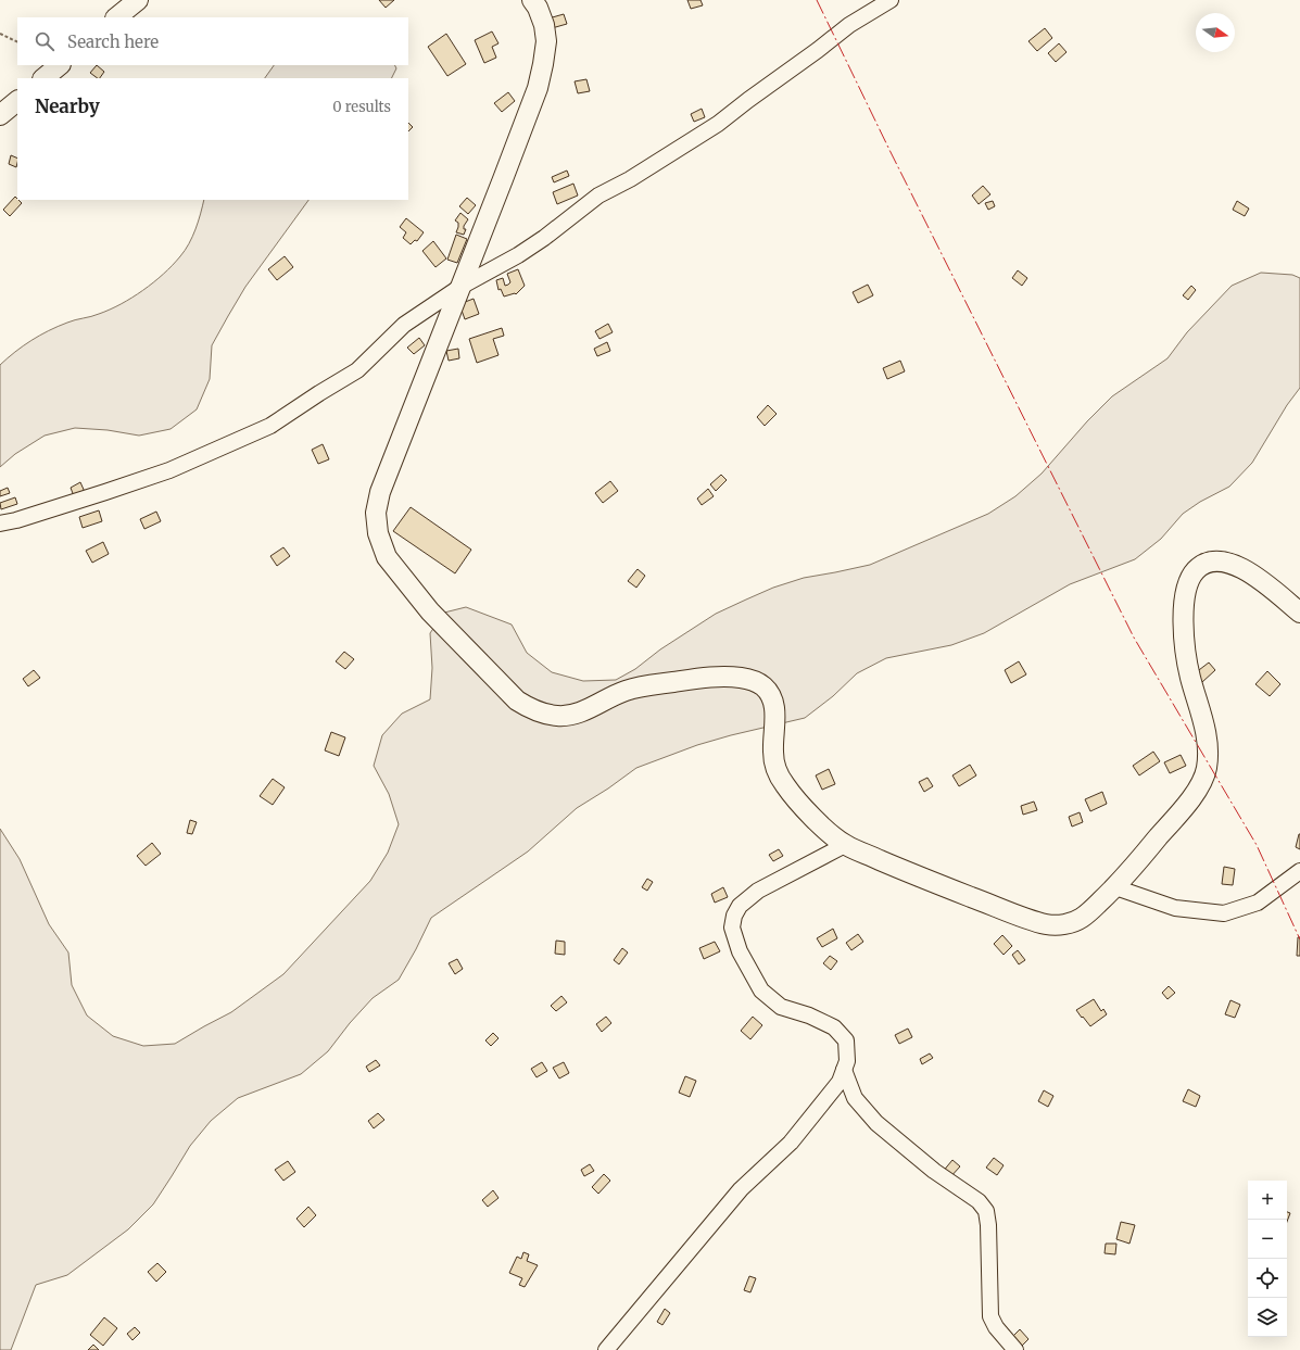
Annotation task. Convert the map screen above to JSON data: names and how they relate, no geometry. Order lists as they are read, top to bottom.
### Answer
{
  "north": "right",
  "page": {
    "search": "Search here",
    "heading": ["Nearby", "0 results"],
    "map_buttons": ["+", "−"]
  }
}
